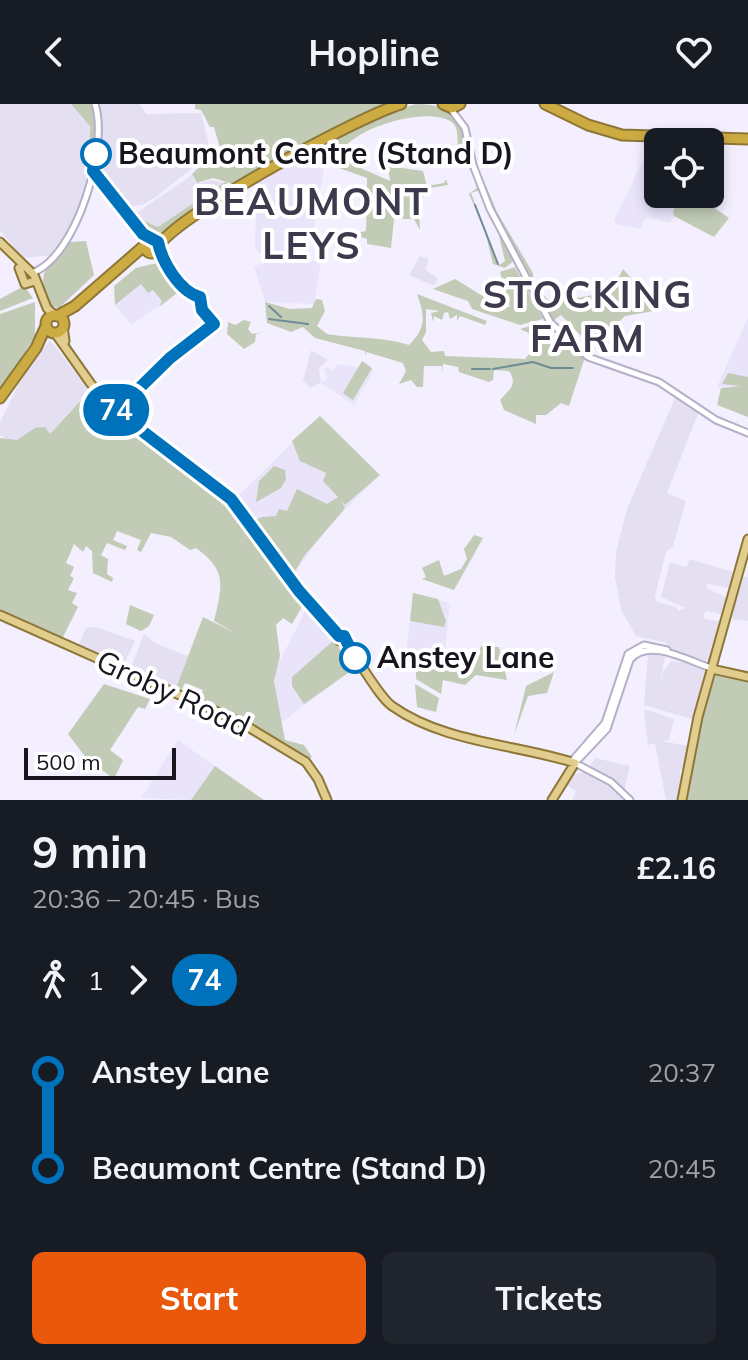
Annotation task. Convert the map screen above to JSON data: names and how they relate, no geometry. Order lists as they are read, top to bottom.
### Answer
{
  "streets": {
    "main road": ["Groby Road"]
  },
  "districts": ["BEAUMONT LEYS", "STOCKING FARM"],
  "places": ["Beaumont Centre (Stand D)", "Anstey Lane"],
  "lines": ["bus line 74"],
  "scale_bar": "500 m",
  "page": {
    "header": "Hopline",
    "on_map": "74",
    "scale": "500 m",
    "heading": ["9 min", "20:36 – 20:45 · Bus", "£2.16"],
    "legs": ["1", "74"],
    "list": [
      {
        "name": "Anstey Lane",
        "value": "20:37"
      },
      {
        "name": "Beaumont Centre (Stand D)",
        "value": "20:45"
      }
    ],
    "buttons": ["Start", "Tickets"]
  }
}
